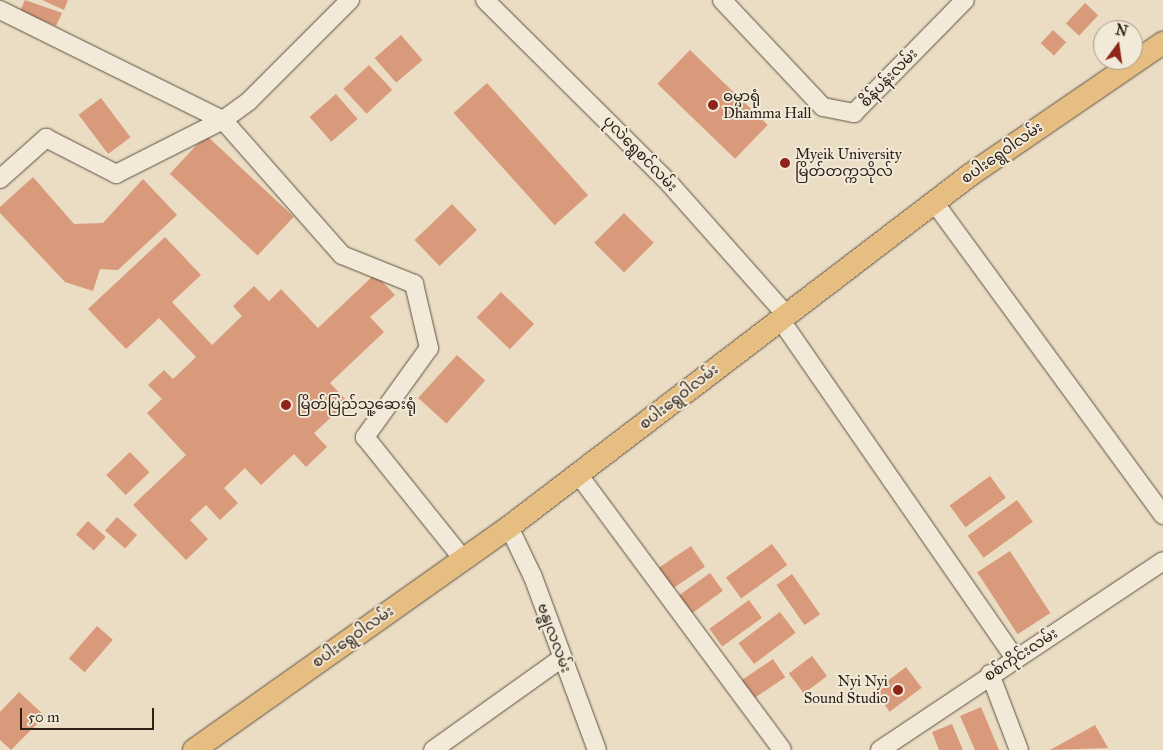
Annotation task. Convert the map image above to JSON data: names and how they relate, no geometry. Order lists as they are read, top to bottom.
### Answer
{
  "streets": {
    "main road": ["စပါးရွေဝါလမ်း"],
    "street": [
      "စိန်ပန်းလမ်း",
      "ပုလဲရွေစင်လမ်း",
      "ဗန္ဓုလလမ်း",
      "စစ်ကိုင်းလမ်း"
    ]
  },
  "crossings": [
    ["စပါးရွေဝါလမ်း", "ပုလဲရွေစင်လမ်း"],
    ["စပါးရွေဝါလမ်း", "ဗန္ဓုလလမ်း"],
    ["ပုလဲရွေစင်လမ်း", "စစ်ကိုင်းလမ်း"]
  ],
  "places": [
    "ဓမ္မာရုံ Dhamma Hall",
    "Myeik University မြိတ်တက္ကသိုလ်",
    "မြိတ်ပြည်သူ့ဆေးရုံ",
    "Nyi Nyi Sound Studio"
  ],
  "scale_bar": "50 m",
  "north": "top"
}
